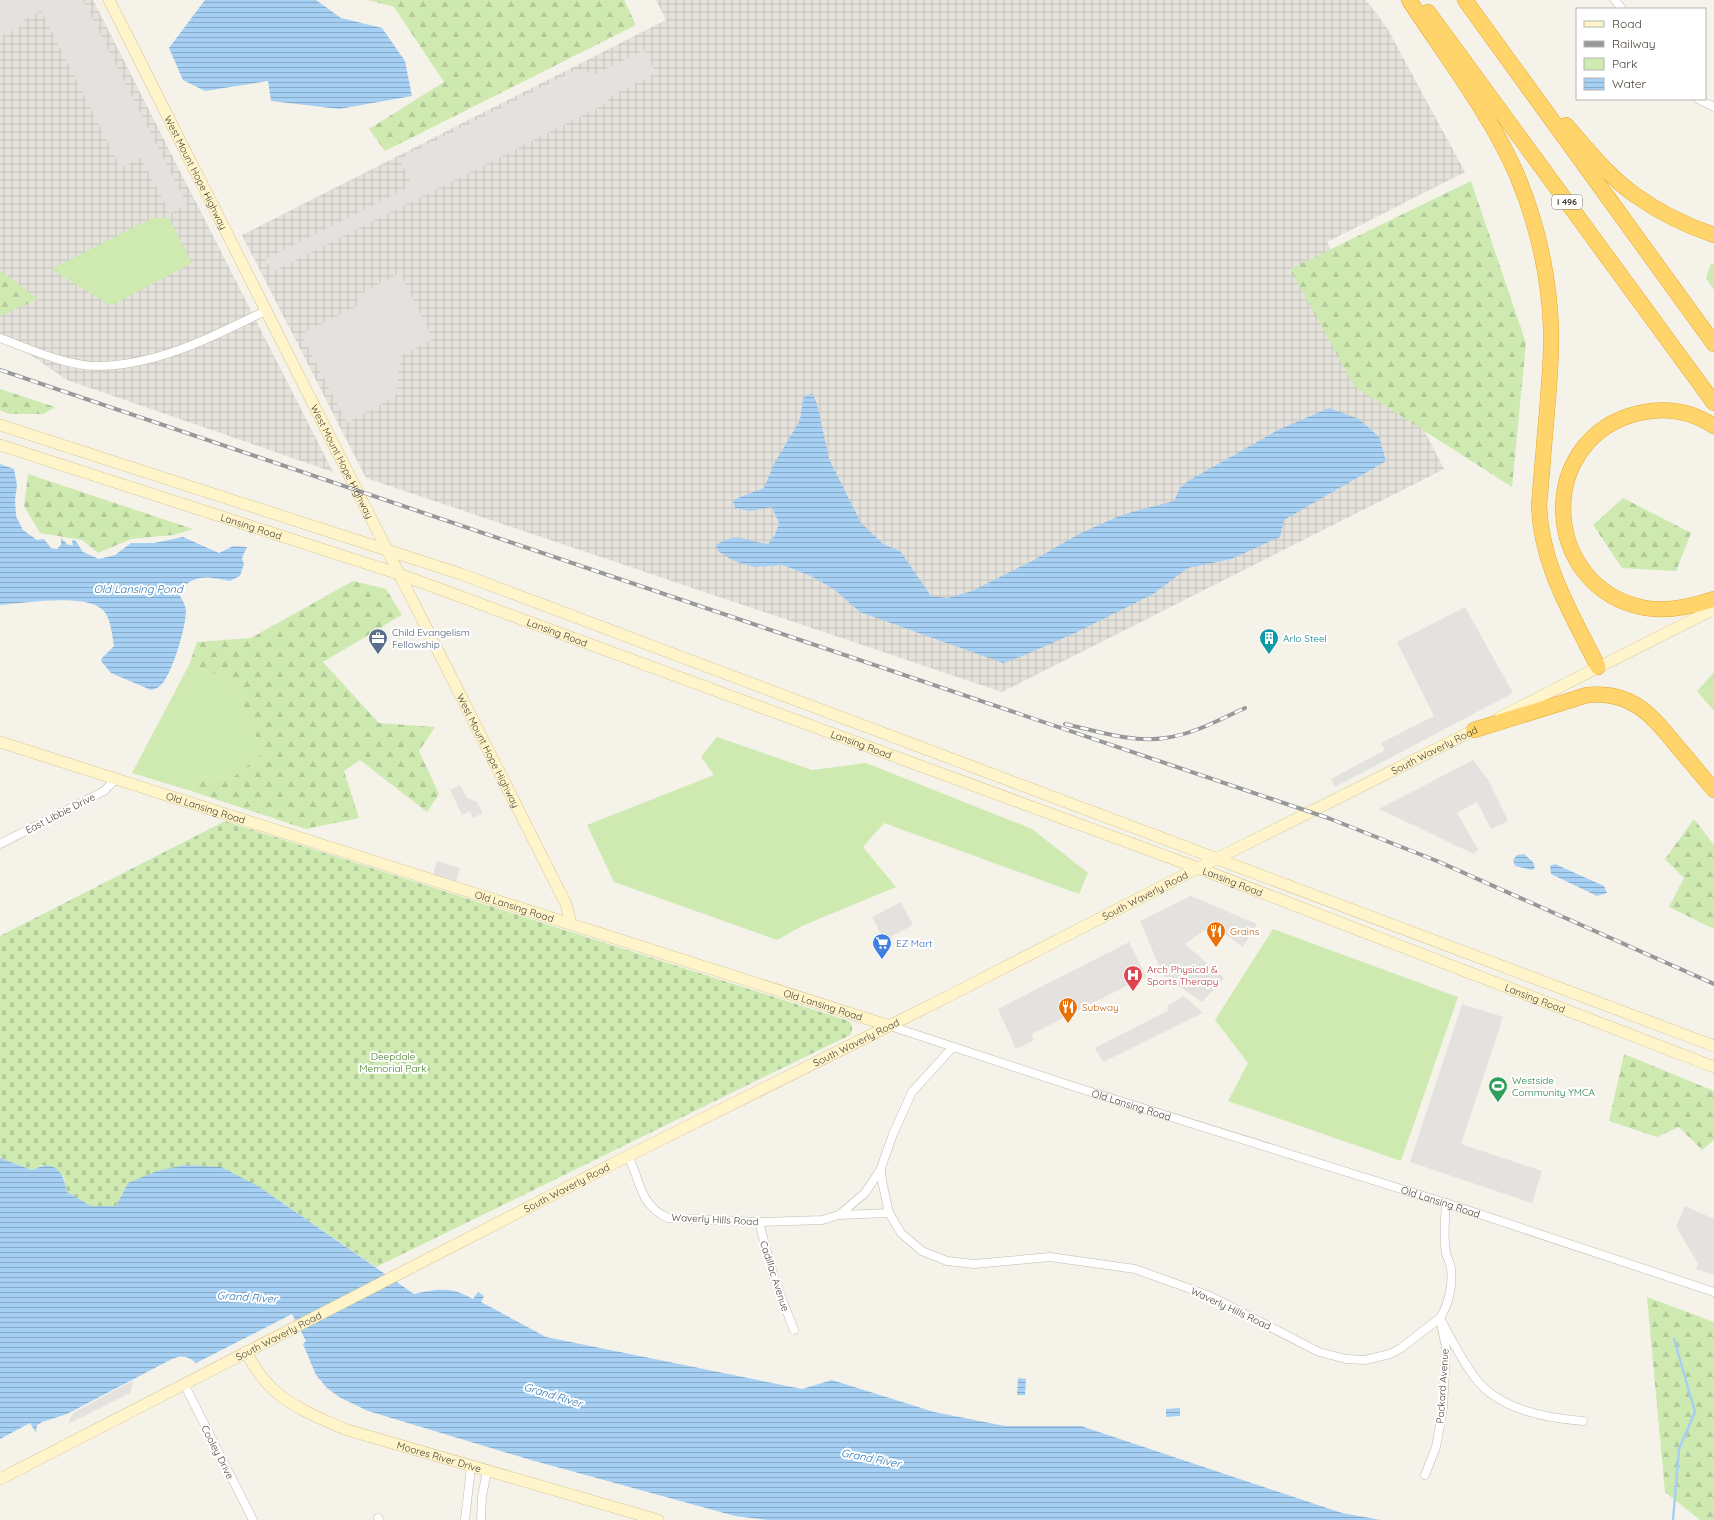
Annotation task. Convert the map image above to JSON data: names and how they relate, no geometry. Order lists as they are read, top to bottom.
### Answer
{
  "streets": {
    "highway": ["I 496"],
    "main road": [
      "West Mount Hope Highway",
      "Lansing Road",
      "South Waverly Road",
      "Old Lansing Road",
      "Moores River Drive"
    ],
    "street": [
      "East Libbie Drive",
      "Waverly Hills Road",
      "Cadillac Avenue",
      "Packard Avenue",
      "Cooley Drive"
    ]
  },
  "crossings": [
    ["West Mount Hope Highway", "Lansing Road"],
    ["West Mount Hope Highway", "Old Lansing Road"],
    ["Lansing Road", "South Waverly Road"],
    ["South Waverly Road", "Old Lansing Road"],
    ["South Waverly Road", "Waverly Hills Road"],
    ["South Waverly Road", "Cooley Drive"],
    ["South Waverly Road", "Moores River Drive"],
    ["Old Lansing Road", "East Libbie Drive"],
    ["Waverly Hills Road", "Cadillac Avenue"],
    ["Waverly Hills Road", "Packard Avenue"]
  ],
  "water": ["Old Lansing Pond", "Grand River"],
  "parks": ["Deepdale Memorial Park"],
  "places": {
    "office": ["Child Evangelism Fellowship"],
    "building": ["Arlo Steel"],
    "restaurant": ["Grains", "Subway"],
    "supermarket": ["EZ Mart"],
    "hospital": ["Arch Physical & Sports Therapy"],
    "sports": ["Westside Community YMCA"]
  },
  "legend": [
    "Road",
    "Railway",
    "Park",
    "Water"
  ]
}
